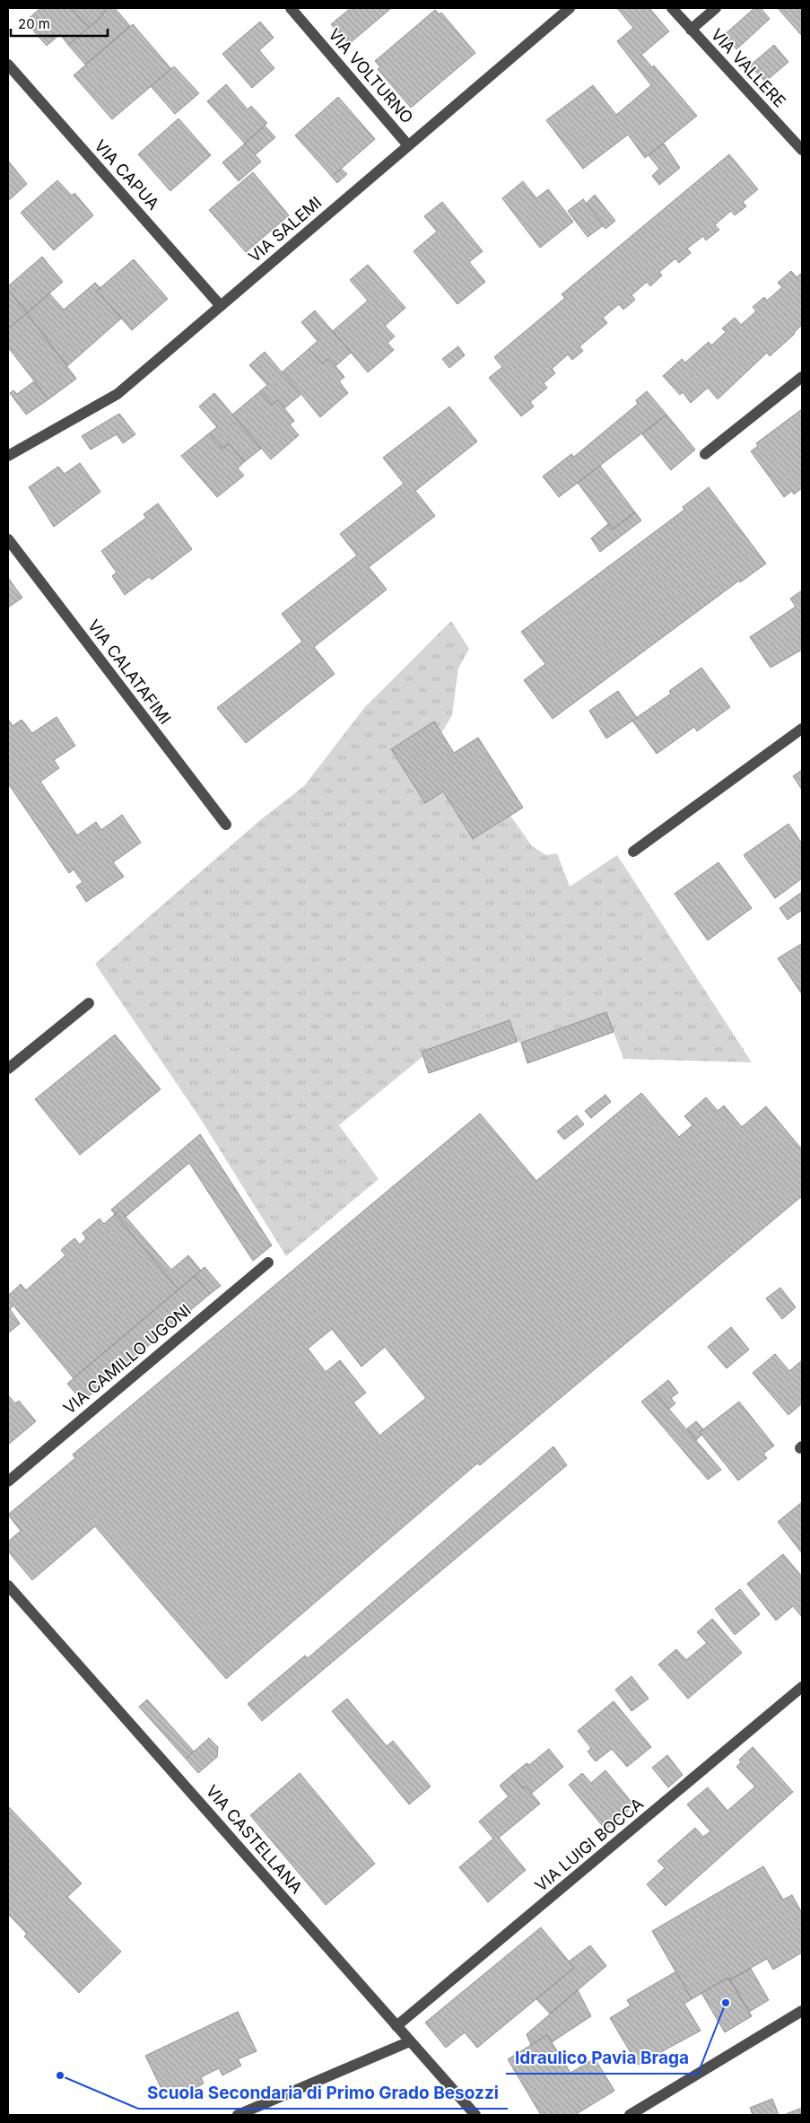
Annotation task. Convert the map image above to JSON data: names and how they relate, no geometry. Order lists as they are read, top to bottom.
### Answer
{
  "streets": {
    "street": [
      "VIA VALLERE",
      "VIA VOLTURNO",
      "VIA CAPUA",
      "VIA SALEMI",
      "VIA CALATAFIMI",
      "VIA CAMILLO UGONI",
      "VIA CASTELLANA",
      "VIA LUIGI BOCCA"
    ]
  },
  "crossings": [
    ["VIA VOLTURNO", "VIA SALEMI"],
    ["VIA CAPUA", "VIA SALEMI"],
    ["VIA CASTELLANA", "VIA LUIGI BOCCA"]
  ],
  "places": ["Idraulico Pavia Braga", "Scuola Secondaria di Primo Grado Besozzi"],
  "scale_bar": "20 m"
}
